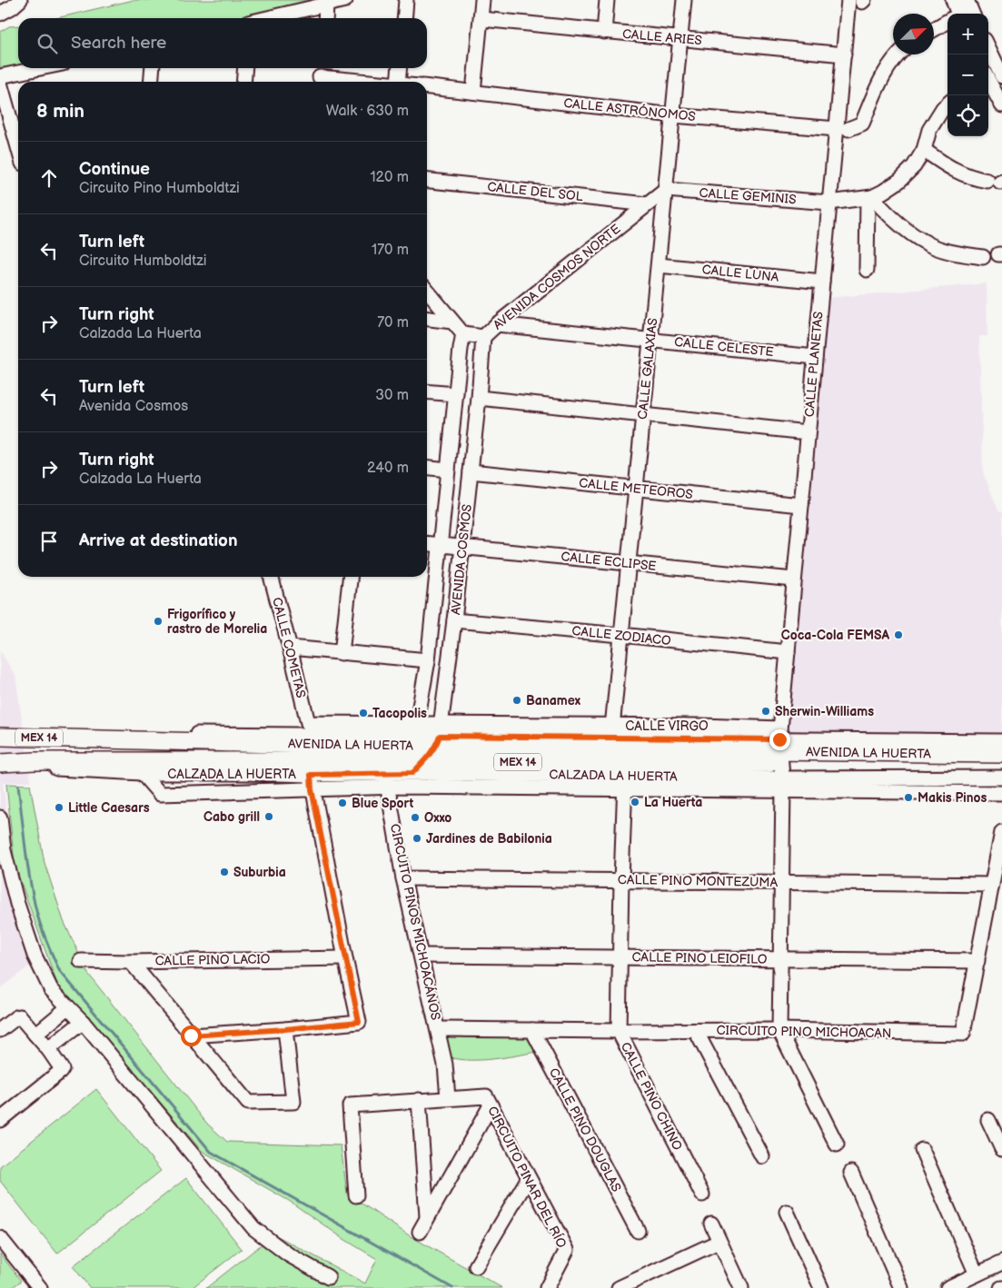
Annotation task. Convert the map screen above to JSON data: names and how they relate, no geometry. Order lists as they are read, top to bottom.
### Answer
{
  "streets": {
    "main road": ["MEX 14", "AVENIDA LA HUERTA"],
    "street": [
      "CALLE ARIES",
      "CALLE ASTRÓNOMOS",
      "CALLE DEL SOL",
      "CALLE GEMINIS",
      "CALLE LUNA",
      "AVENIDA COSMOS NORTE",
      "CALLE CELESTE",
      "CALLE PLANETAS",
      "CALLE GALAXIAS",
      "CALLE METEOROS",
      "AVENIDA COSMOS",
      "CALLE ECLIPSE",
      "CALLE ZODIACO",
      "CALLE COMETAS",
      "CALLE VIRGO",
      "CALZADA LA HUERTA",
      "CALLE PINO MONTEZUMA",
      "CIRCUITO PINOS MICHOACÁNOS",
      "CALLE PINO LEIOFILO",
      "CALLE PINO LACIO",
      "CIRCUITO PINO MICHOACAN",
      "CALLE PINO CHINO",
      "CALLE PINO DOUGLAS",
      "CIRCUITO PINAR DEL RÍO"
    ]
  },
  "crossings": [
    ["CALLE ARIES", "CALLE PLANETAS"],
    ["CALLE ARIES", "CALLE GALAXIAS"],
    ["CALLE ASTRÓNOMOS", "CALLE PLANETAS"],
    ["CALLE ASTRÓNOMOS", "CALLE GALAXIAS"],
    ["CALLE DEL SOL", "AVENIDA COSMOS NORTE"],
    ["CALLE GEMINIS", "AVENIDA COSMOS NORTE"],
    ["CALLE GEMINIS", "CALLE PLANETAS"],
    ["CALLE GEMINIS", "CALLE GALAXIAS"],
    ["CALLE LUNA", "CALLE PLANETAS"],
    ["CALLE LUNA", "CALLE GALAXIAS"],
    ["AVENIDA COSMOS NORTE", "CALLE CELESTE"],
    ["AVENIDA COSMOS NORTE", "CALLE GALAXIAS"],
    ["AVENIDA COSMOS NORTE", "AVENIDA COSMOS"],
    ["CALLE CELESTE", "CALLE PLANETAS"],
    ["CALLE CELESTE", "CALLE GALAXIAS"],
    ["CALLE PLANETAS", "CALLE METEOROS"],
    ["CALLE PLANETAS", "CALLE ECLIPSE"],
    ["CALLE PLANETAS", "CALLE ZODIACO"],
    ["CALLE PLANETAS", "CALLE VIRGO"],
    ["CALLE PLANETAS", "AVENIDA LA HUERTA"],
    ["CALLE PLANETAS", "CALZADA LA HUERTA"],
    ["CALLE PLANETAS", "CALLE PINO MONTEZUMA"],
    ["CALLE PLANETAS", "CALLE PINO LEIOFILO"],
    ["CALLE PLANETAS", "CIRCUITO PINO MICHOACAN"],
    ["CALLE GALAXIAS", "CALLE METEOROS"],
    ["CALLE GALAXIAS", "CALLE ECLIPSE"],
    ["CALLE GALAXIAS", "CALLE ZODIACO"],
    ["CALLE GALAXIAS", "CALLE VIRGO"],
    ["CALLE GALAXIAS", "AVENIDA LA HUERTA"],
    ["CALLE METEOROS", "AVENIDA COSMOS"],
    ["AVENIDA COSMOS", "CALLE ECLIPSE"],
    ["AVENIDA COSMOS", "CALLE ZODIACO"],
    ["AVENIDA COSMOS", "CALLE VIRGO"],
    ["AVENIDA COSMOS", "AVENIDA LA HUERTA"],
    ["CALLE COMETAS", "CALLE VIRGO"],
    ["CALLE VIRGO", "AVENIDA LA HUERTA"],
    ["CALLE VIRGO", "CALZADA LA HUERTA"],
    ["AVENIDA LA HUERTA", "CALZADA LA HUERTA"],
    ["AVENIDA LA HUERTA", "CIRCUITO PINOS MICHOACÁNOS"],
    ["AVENIDA LA HUERTA", "CALLE PINO CHINO"],
    ["CALZADA LA HUERTA", "CIRCUITO PINOS MICHOACÁNOS"],
    ["CALZADA LA HUERTA", "CALLE PINO CHINO"],
    ["CALLE PINO MONTEZUMA", "CIRCUITO PINOS MICHOACÁNOS"],
    ["CALLE PINO MONTEZUMA", "CIRCUITO PINO MICHOACAN"],
    ["CALLE PINO MONTEZUMA", "CALLE PINO CHINO"],
    ["CIRCUITO PINOS MICHOACÁNOS", "CALLE PINO LEIOFILO"],
    ["CIRCUITO PINOS MICHOACÁNOS", "CIRCUITO PINO MICHOACAN"],
    ["CIRCUITO PINOS MICHOACÁNOS", "CIRCUITO PINAR DEL RÍO"],
    ["CALLE PINO LEIOFILO", "CIRCUITO PINO MICHOACAN"],
    ["CALLE PINO LEIOFILO", "CALLE PINO CHINO"],
    ["CIRCUITO PINO MICHOACAN", "CALLE PINO CHINO"],
    ["CIRCUITO PINO MICHOACAN", "CALLE PINO DOUGLAS"]
  ],
  "places": [
    "Frigorífico y rastro de Morelia",
    "Coca-Cola FEMSA",
    "Banamex",
    "Sherwin-Williams",
    "Tacopolis",
    "Makis Pinos",
    "La Huerta",
    "Blue Sport",
    "Little Caesars",
    "Cabo grill",
    "Oxxo",
    "Jardines de Babilonia",
    "Suburbia"
  ],
  "north": "top right",
  "page": {
    "map_buttons": ["+", "−"],
    "search": "Search here",
    "heading": ["8 min", "Walk · 630 m"],
    "list": [
      ["Continue", "Circuito Pino Humboldtzi", "120 m"],
      ["Turn left", "Circuito Humboldtzi", "170 m"],
      ["Turn right", "Calzada La Huerta", "70 m"],
      ["Turn left", "Avenida Cosmos", "30 m"],
      ["Turn right", "Calzada La Huerta", "240 m"],
      "Arrive at destination"
    ]
  }
}
